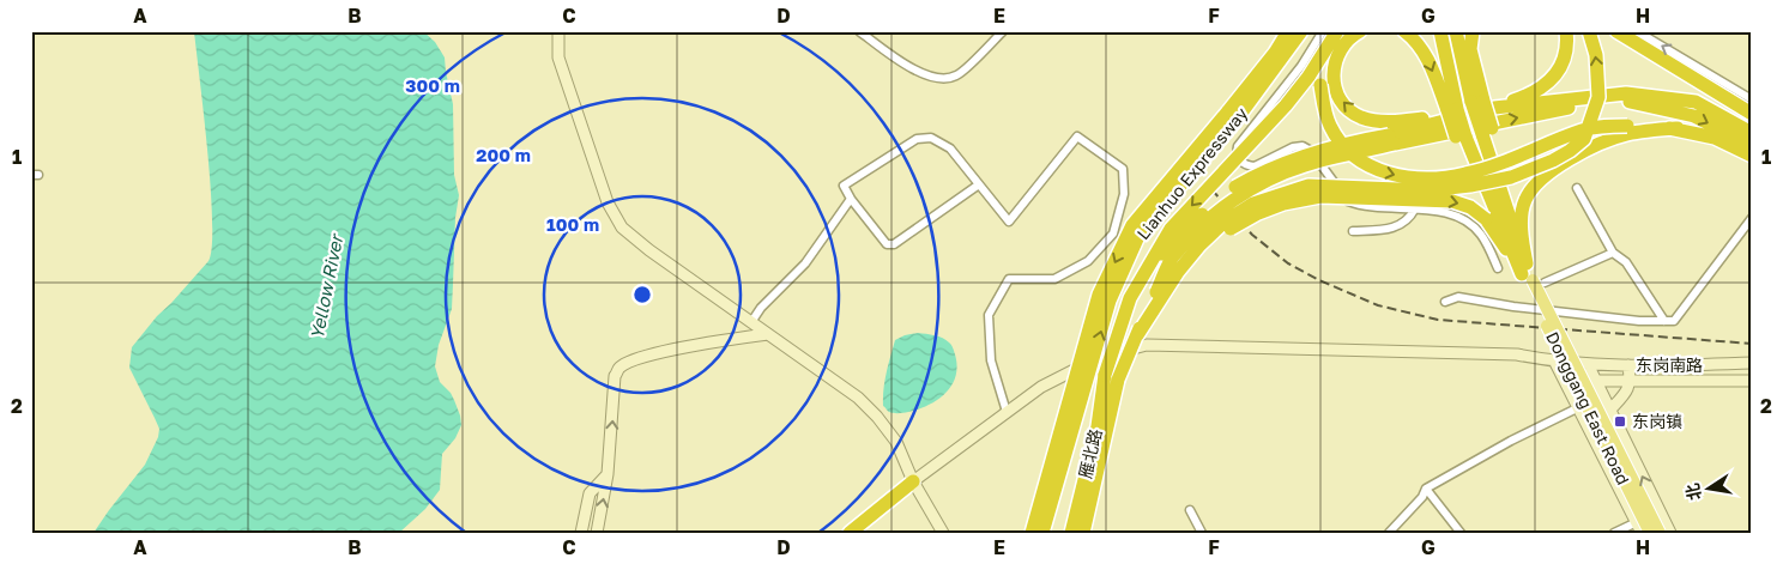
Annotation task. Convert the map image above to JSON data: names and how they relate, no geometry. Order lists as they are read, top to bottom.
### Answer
{
  "streets": {
    "highway": ["Lianhuo Expressway", "Donggang East Road", "雁北路"],
    "street": ["东岗南路"]
  },
  "water": ["Yellow River"],
  "places": {
    "transit": ["东岗镇"]
  },
  "north": "left",
  "grid": {
    "columns": [
      "A",
      "B",
      "C",
      "D",
      "E",
      "F",
      "G",
      "H"
    ],
    "rows": ["1", "2"]
  },
  "rings": ["300 m", "200 m", "100 m"]
}
